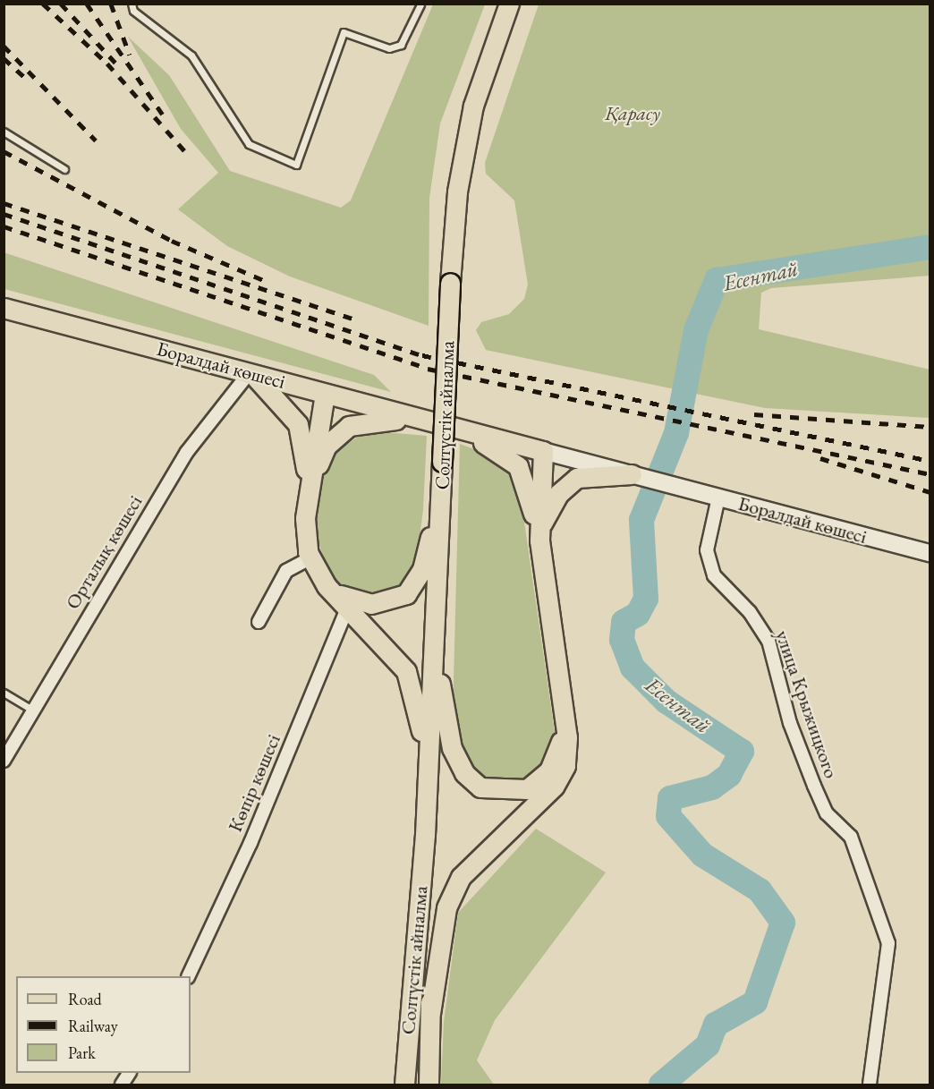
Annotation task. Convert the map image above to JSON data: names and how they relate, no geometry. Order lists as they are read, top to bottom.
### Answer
{
  "streets": {
    "main road": ["Боралдай көшесі", "Солтүстік айналма"],
    "street": ["Орталық көшесі", "улица Крыжицкого", "Көпір көшесі"]
  },
  "crossings": [
    ["Боралдай көшесі", "Орталық көшесі"],
    ["Боралдай көшесі", "улица Крыжицкого"]
  ],
  "water": ["Есентай"],
  "parks": ["Қарасу"],
  "legend": ["Road", "Railway", "Park"]
}
